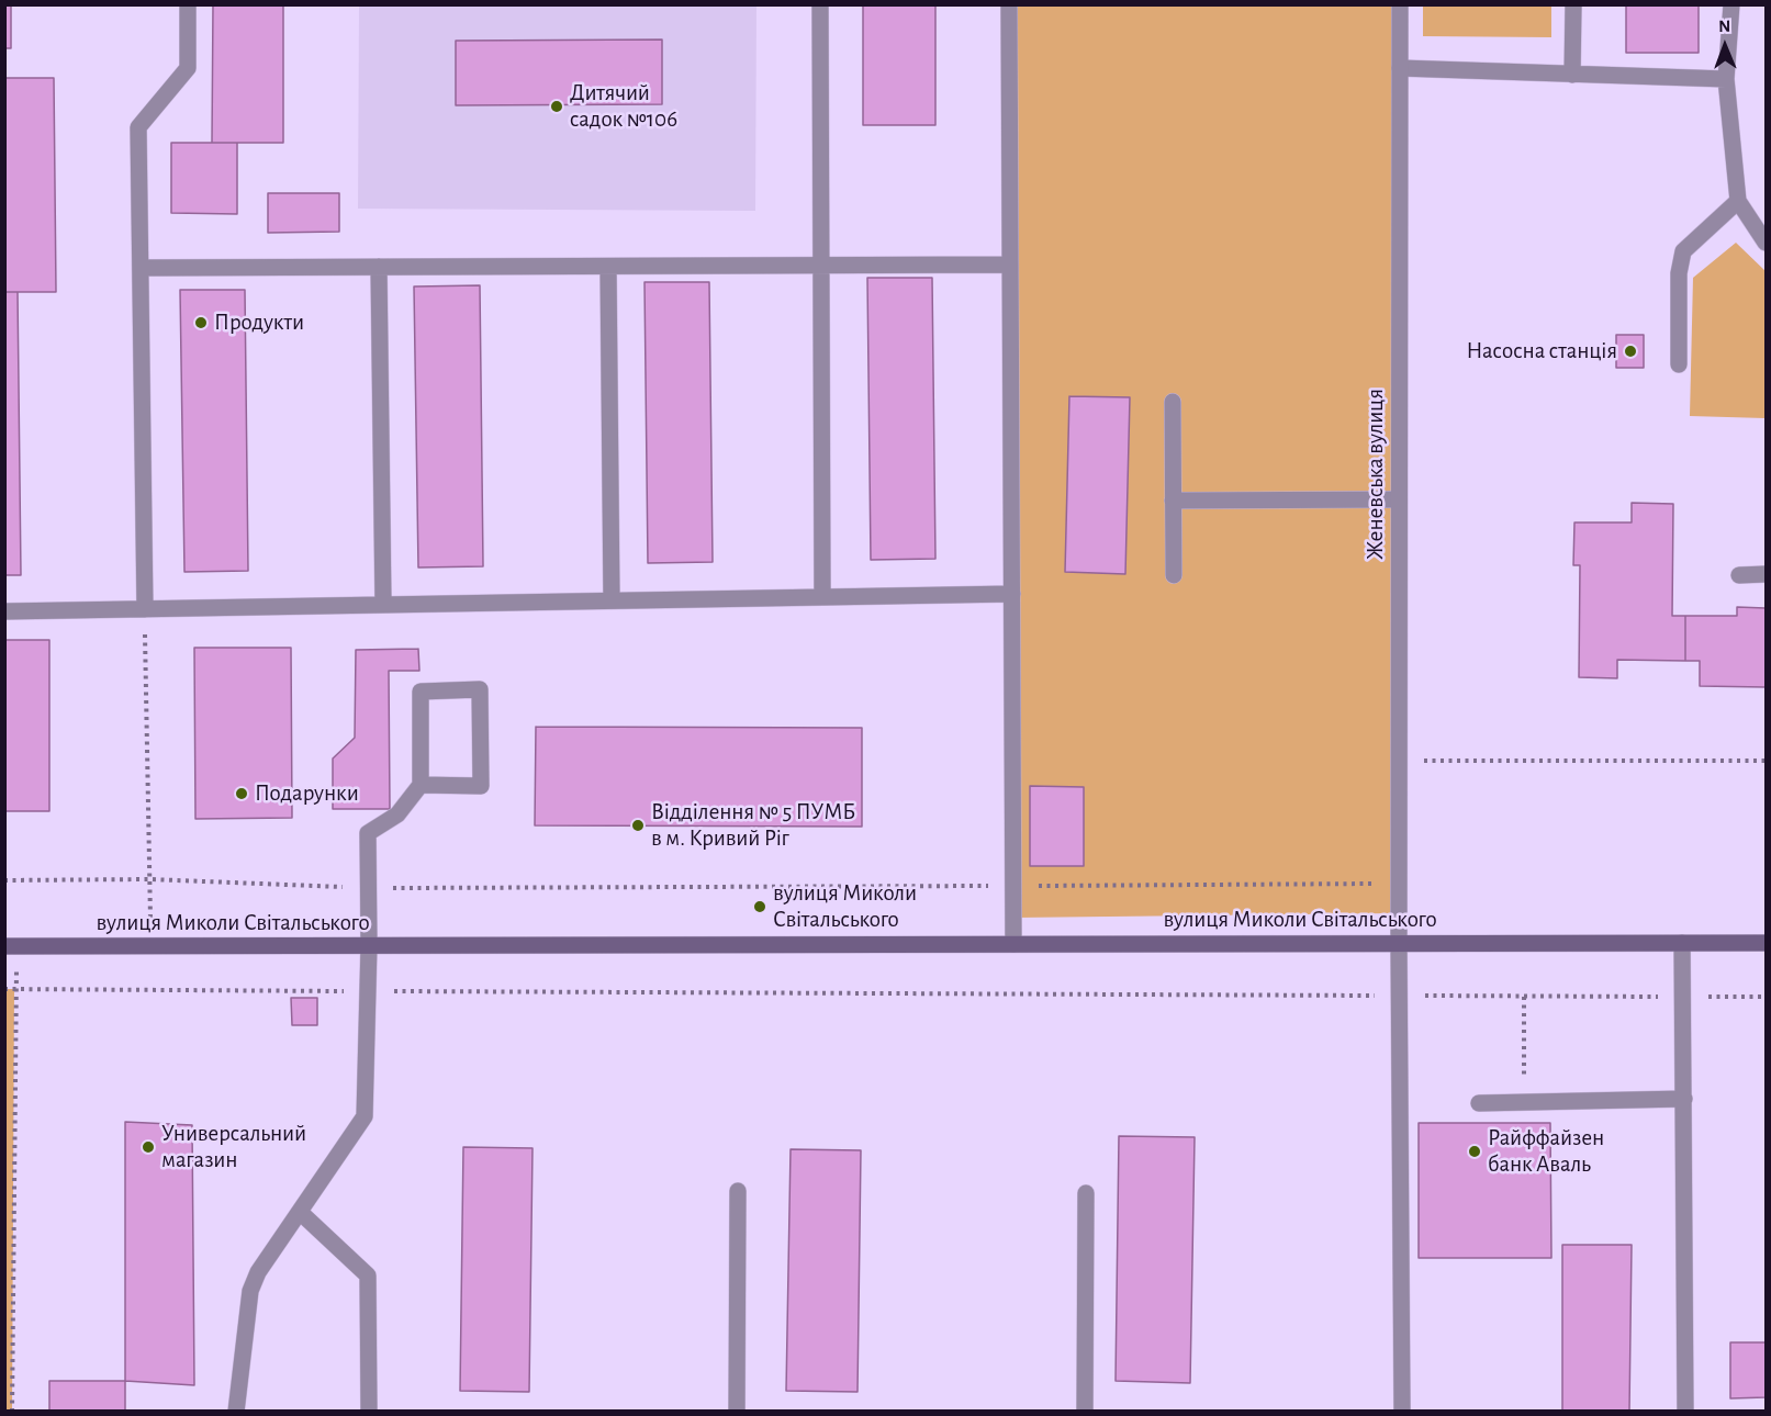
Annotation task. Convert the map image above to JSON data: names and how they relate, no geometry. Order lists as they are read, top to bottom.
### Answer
{
  "streets": {
    "main road": ["вулиця Миколи Світальського"],
    "street": ["Женевська вулиця"]
  },
  "crossings": [
    ["Женевська вулиця", "вулиця Миколи Світальського"]
  ],
  "places": [
    "Дитячий садок №106",
    "Продукти",
    "Насосна станція",
    "Подарунки",
    "Відділення № 5 ПУМБ в м. Кривий Ріг",
    "вулиця Миколи Світальського",
    "Универсальний магазин",
    "Райффайзен банк Аваль"
  ],
  "north": "top"
}
